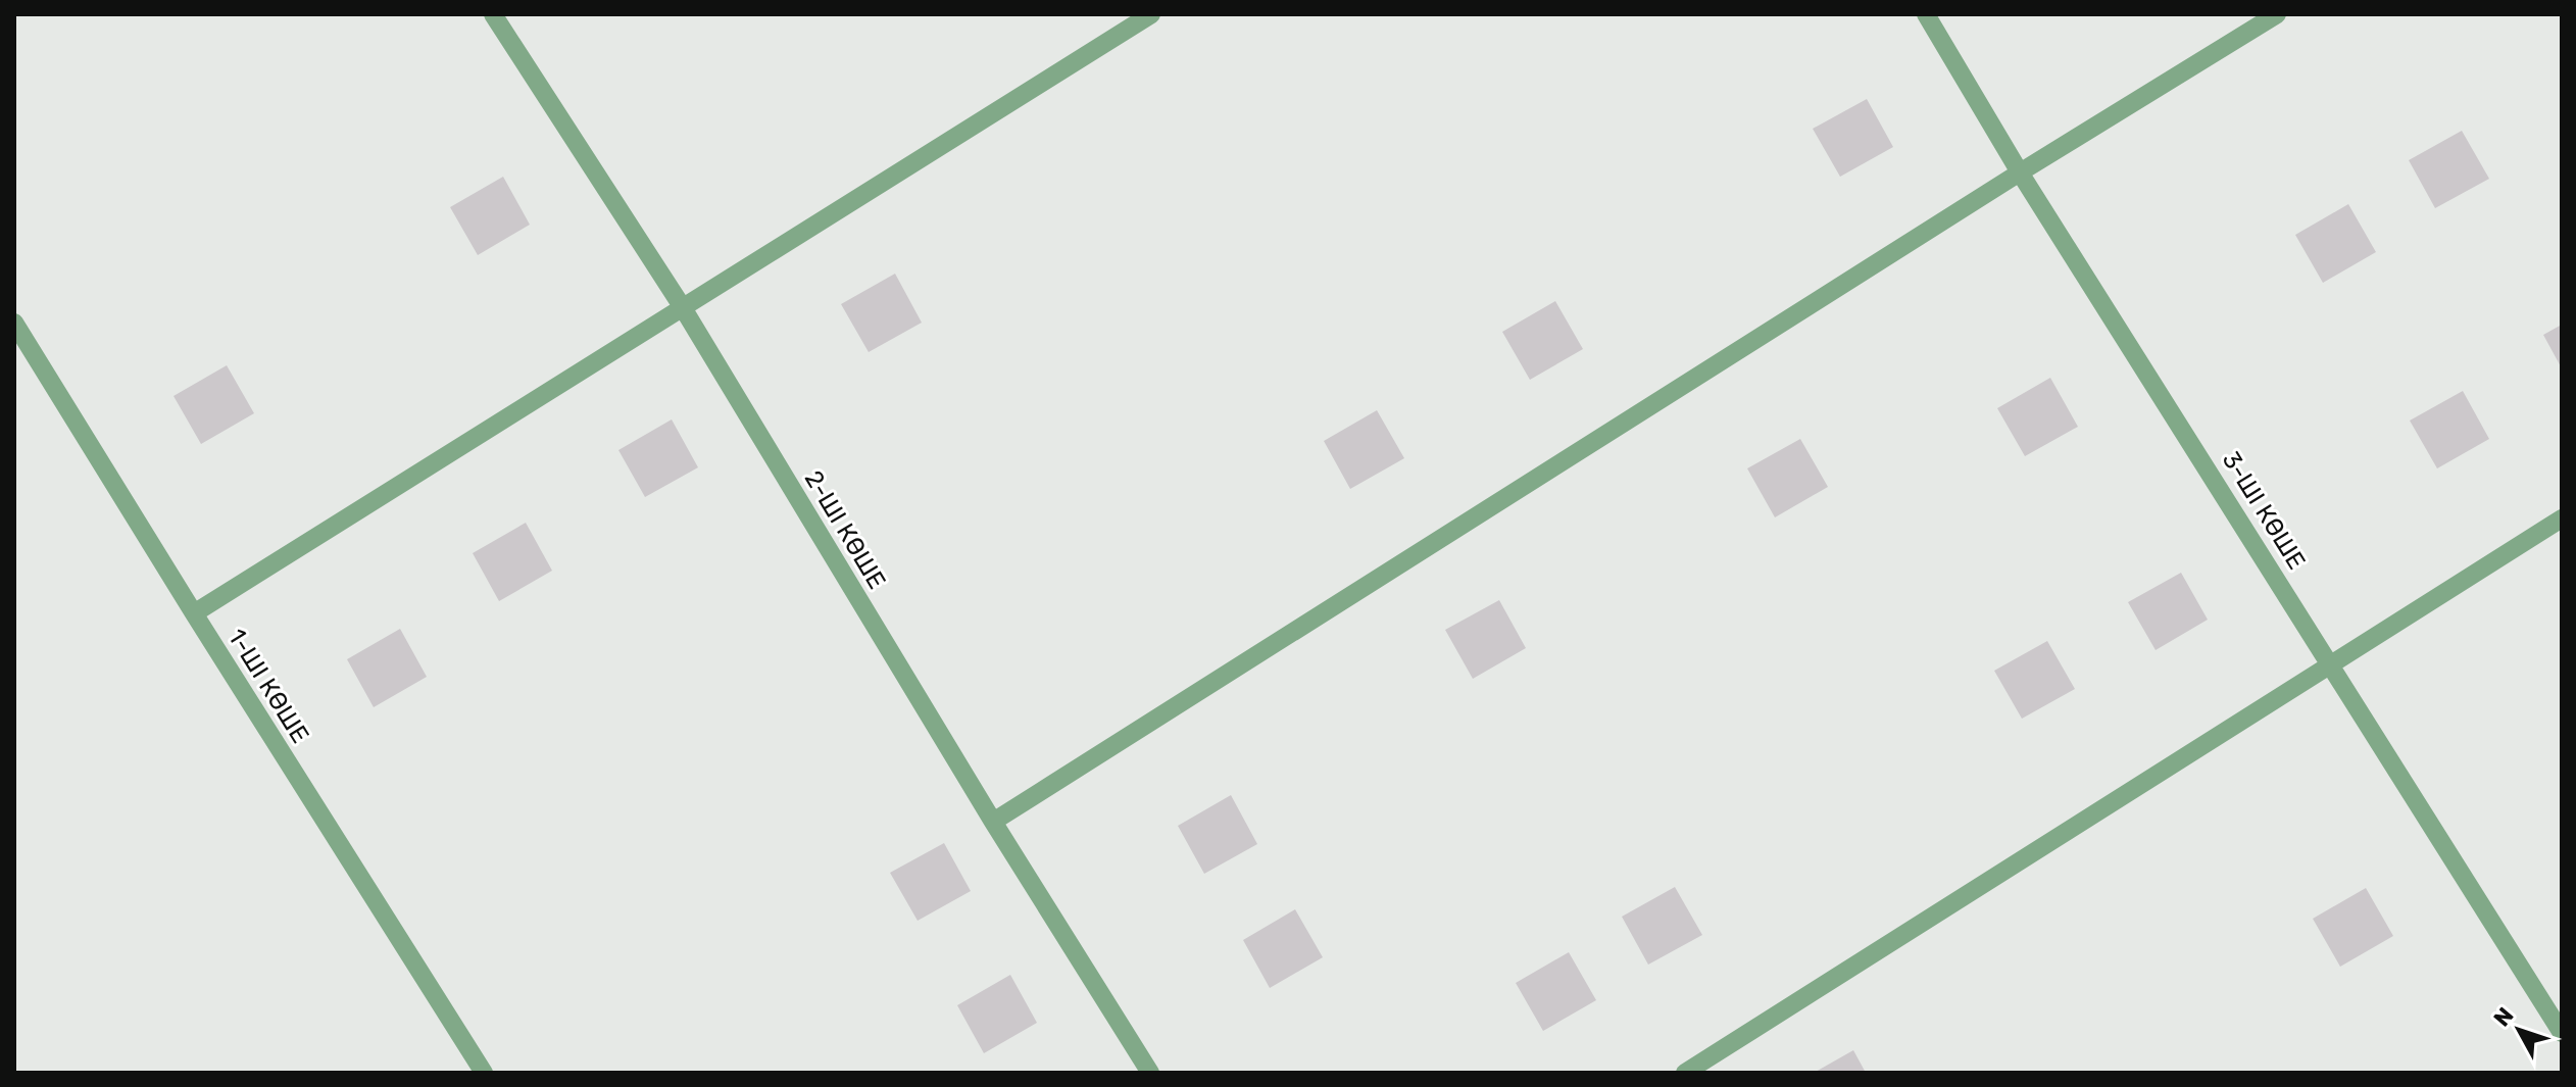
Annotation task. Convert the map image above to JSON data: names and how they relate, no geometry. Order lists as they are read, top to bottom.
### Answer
{
  "streets": {
    "lane": ["3-ШІ КӨШЕ", "2-ШІ КӨШЕ", "1-ШІ КӨШЕ"]
  },
  "north": "top left"
}
